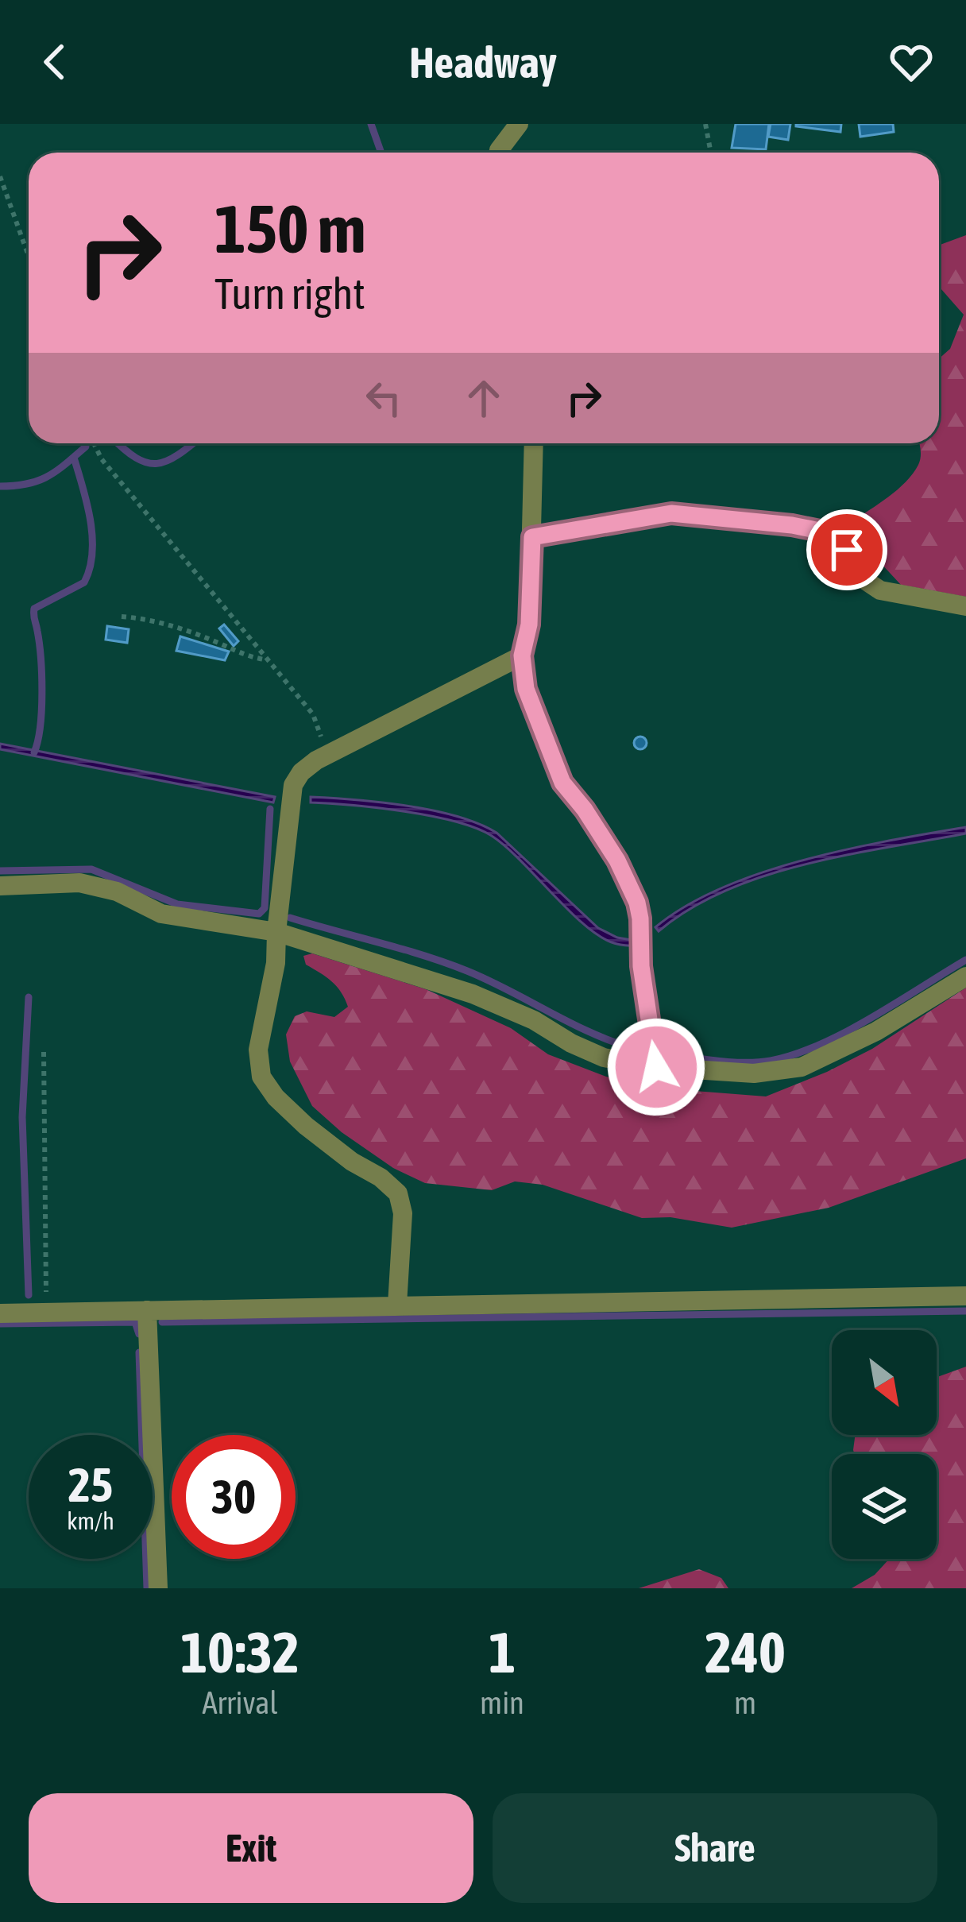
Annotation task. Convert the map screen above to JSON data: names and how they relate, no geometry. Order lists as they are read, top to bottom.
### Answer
{
  "north": "bottom right",
  "page": {
    "header": "Headway",
    "turn": ["150 m", "Turn right"],
    "speed": "25 km/h",
    "limit": "30",
    "eta": [
      "10:32",
      "Arrival",
      "1",
      "min",
      "240",
      "m"
    ],
    "buttons": ["Exit", "Share"]
  }
}
